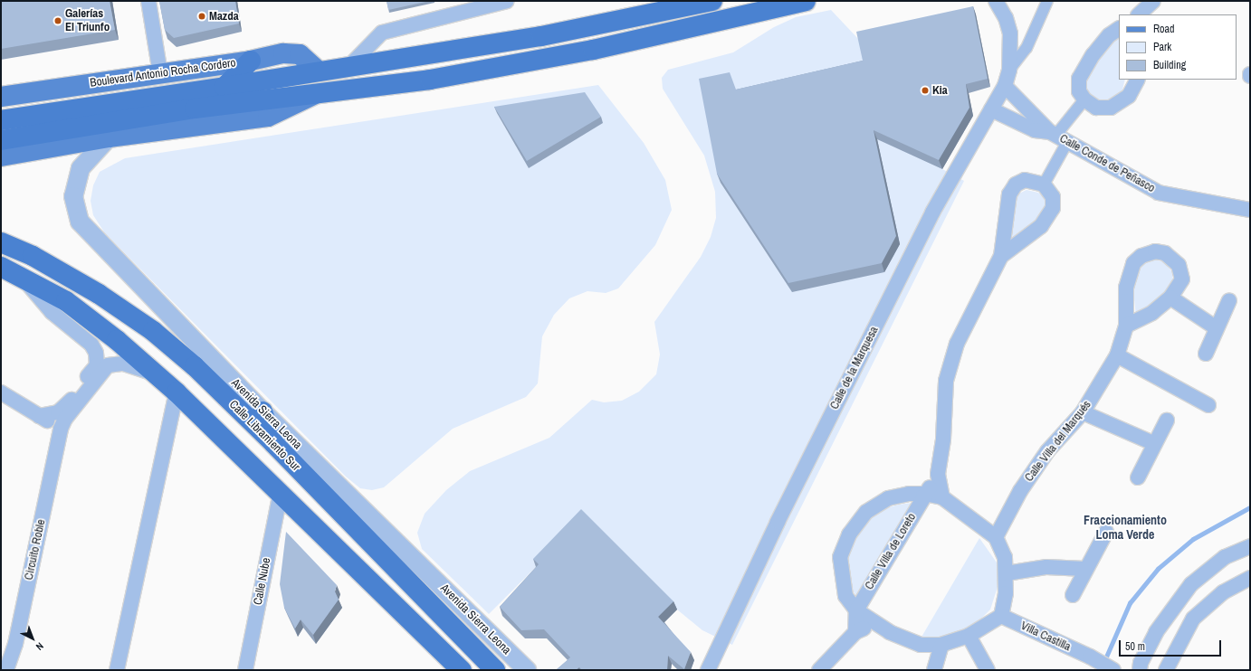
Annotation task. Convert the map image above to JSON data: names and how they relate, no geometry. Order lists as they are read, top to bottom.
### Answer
{
  "streets": {
    "highway": ["Calle Libramiento Sur"],
    "main road": ["Boulevard Antonio Rocha Cordero"],
    "street": [
      "Calle Conde de Peñasco",
      "Calle de la Marquesa",
      "Avenida Sierra Leona",
      "Calle Villa del Marqués",
      "Circuito Roble",
      "Calle Villa de Loreto",
      "Calle Nube",
      "Villa Castilla"
    ]
  },
  "crossings": [
    ["Calle Conde de Peñasco", "Calle de la Marquesa"]
  ],
  "districts": ["Fraccionamiento Loma Verde"],
  "places": ["Mazda", "Galerías El Triunfo", "Kia"],
  "legend": ["Road", "Park", "Building"],
  "scale_bar": "50 m",
  "north": "bottom right"
}
